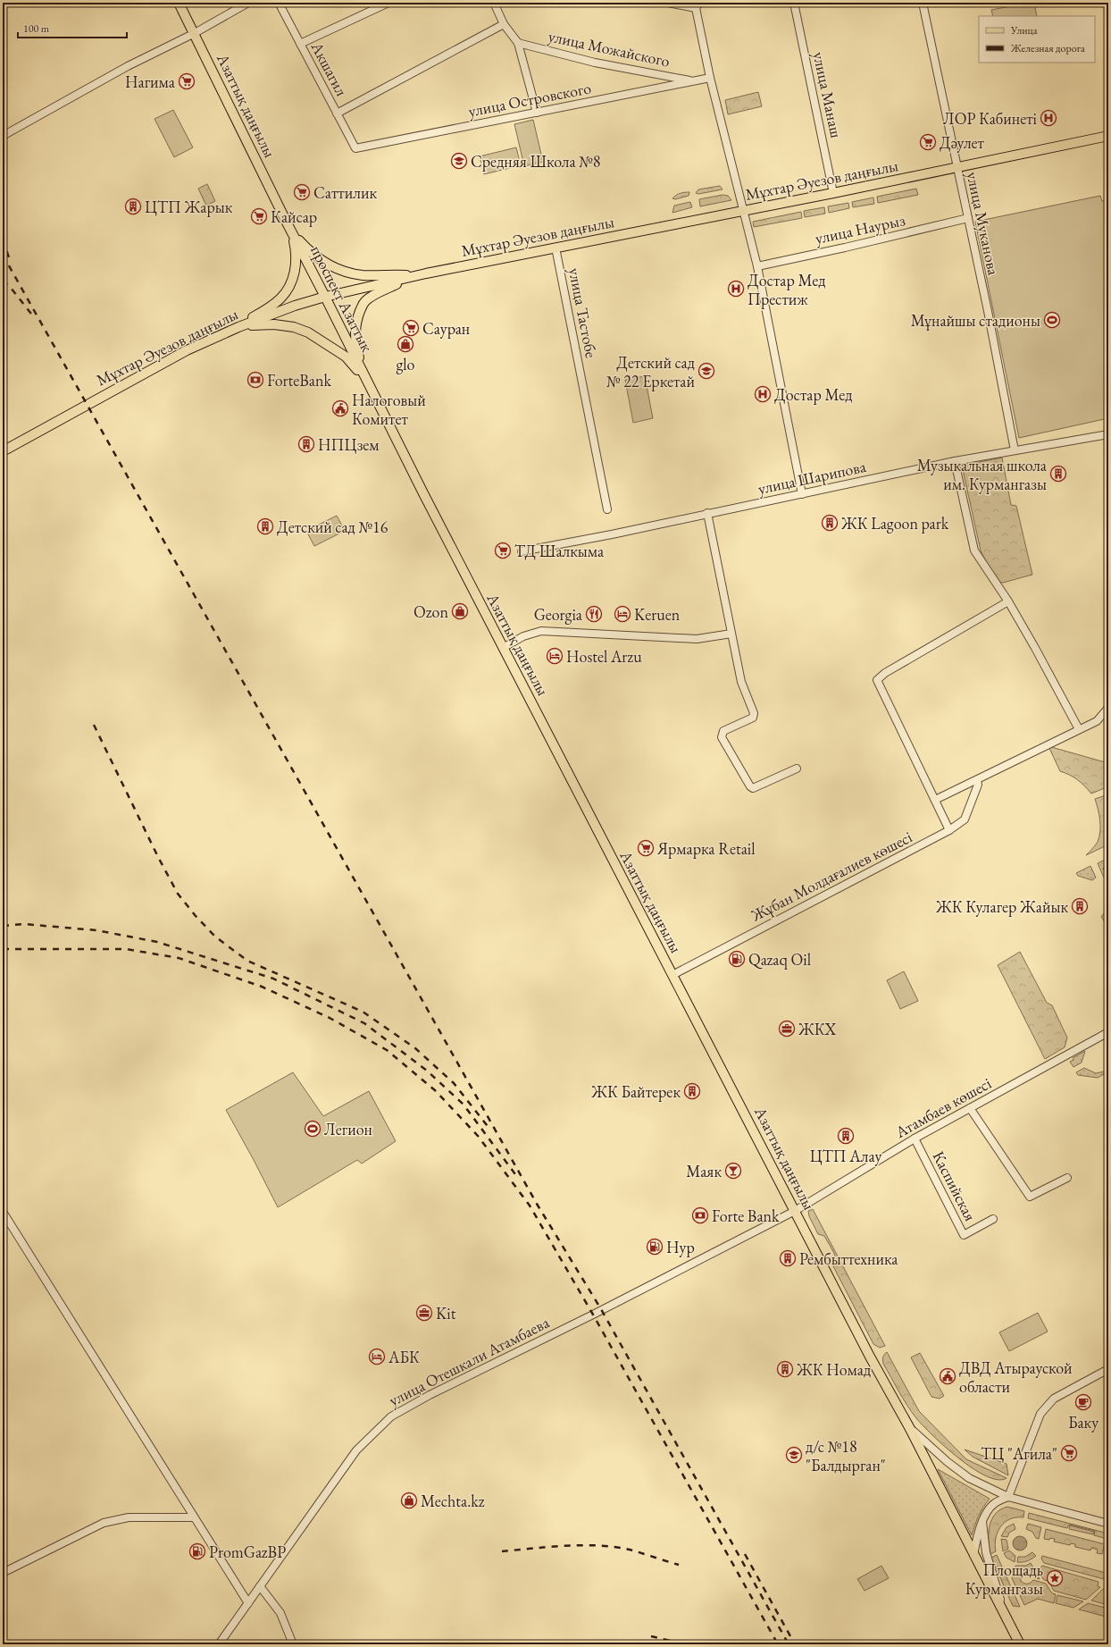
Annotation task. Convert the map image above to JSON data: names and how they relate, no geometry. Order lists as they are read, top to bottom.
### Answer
{
  "streets": {
    "main road": ["Азаттық даңғылы", "Мұхтар Әуезов даңғылы", "проспект Азаттык"],
    "street": [
      "улица Можайского",
      "Акшагил",
      "улица Манаш",
      "улица Островского",
      "улица Муканова",
      "улица Наурыз",
      "улица Тастобе",
      "улица Шарипова",
      "Жұбан Молдағалиев көшесі",
      "Атамбаев көшесі",
      "Каспийская",
      "улица Отешкали Атамбаева"
    ]
  },
  "crossings": [
    ["улица Можайского", "улица Островского"],
    ["Акшагил", "улица Островского"],
    ["улица Манаш", "Мұхтар Әуезов даңғылы"],
    ["Азаттық даңғылы", "проспект Азаттык"],
    ["Азаттық даңғылы", "Жұбан Молдағалиев көшесі"],
    ["Азаттық даңғылы", "Атамбаев көшесі"],
    ["Азаттық даңғылы", "улица Отешкали Атамбаева"],
    ["Мұхтар Әуезов даңғылы", "улица Муканова"],
    ["Мұхтар Әуезов даңғылы", "проспект Азаттык"],
    ["Мұхтар Әуезов даңғылы", "улица Тастобе"],
    ["улица Муканова", "улица Наурыз"],
    ["улица Муканова", "улица Шарипова"],
    ["Атамбаев көшесі", "Каспийская"],
    ["Атамбаев көшесі", "улица Отешкали Атамбаева"]
  ],
  "places": {
    "supermarket": [
      "Нагима",
      "Дәулет",
      "Саттилик",
      "Кайсар",
      "Сауран",
      "ТД Шалкыма",
      "Ярмарка Retail",
      "ТЦ \"Агила\""
    ],
    "hospital": ["ЛОР Кабинетi", "Достар Мед Престиж", "Достар Мед"],
    "school or university": ["Средняя Школа №8", "Детский сад № 22 Еркетай", "д/с №18 \"Балдырган\""],
    "building": [
      "ЦТП Жарык",
      "НПЦзем",
      "Музыкальная школа им. Курмангазы",
      "ЖК Lagoon park",
      "Детский сад №16",
      "ЖК Кулагер Жайык",
      "ЖК Байтерек",
      "ЦТП Алау",
      "Рембыттехника",
      "ЖК Номад"
    ],
    "sports": ["Мұнайшы стадионы", "Легион"],
    "shop": ["glo", "Ozon", "Mechta.kz"],
    "bank": ["ForteBank", "Forte Bank"],
    "public building": ["Налоговый Комитет", "ДВД Атырауской области"],
    "restaurant": ["Georgia"],
    "hotel": ["Keruen", "Hostel Arzu", "АБК"],
    "fuel station": ["Qazaq Oil", "Нур", "PromGazBP"],
    "office": ["ЖКХ", "Kit"],
    "bar": ["Маяк"],
    "cafe": ["Баку"],
    "place": ["Площадь Курмангазы"]
  },
  "legend": ["Улица", "Железная дорога"],
  "scale_bar": "100 m"
}
